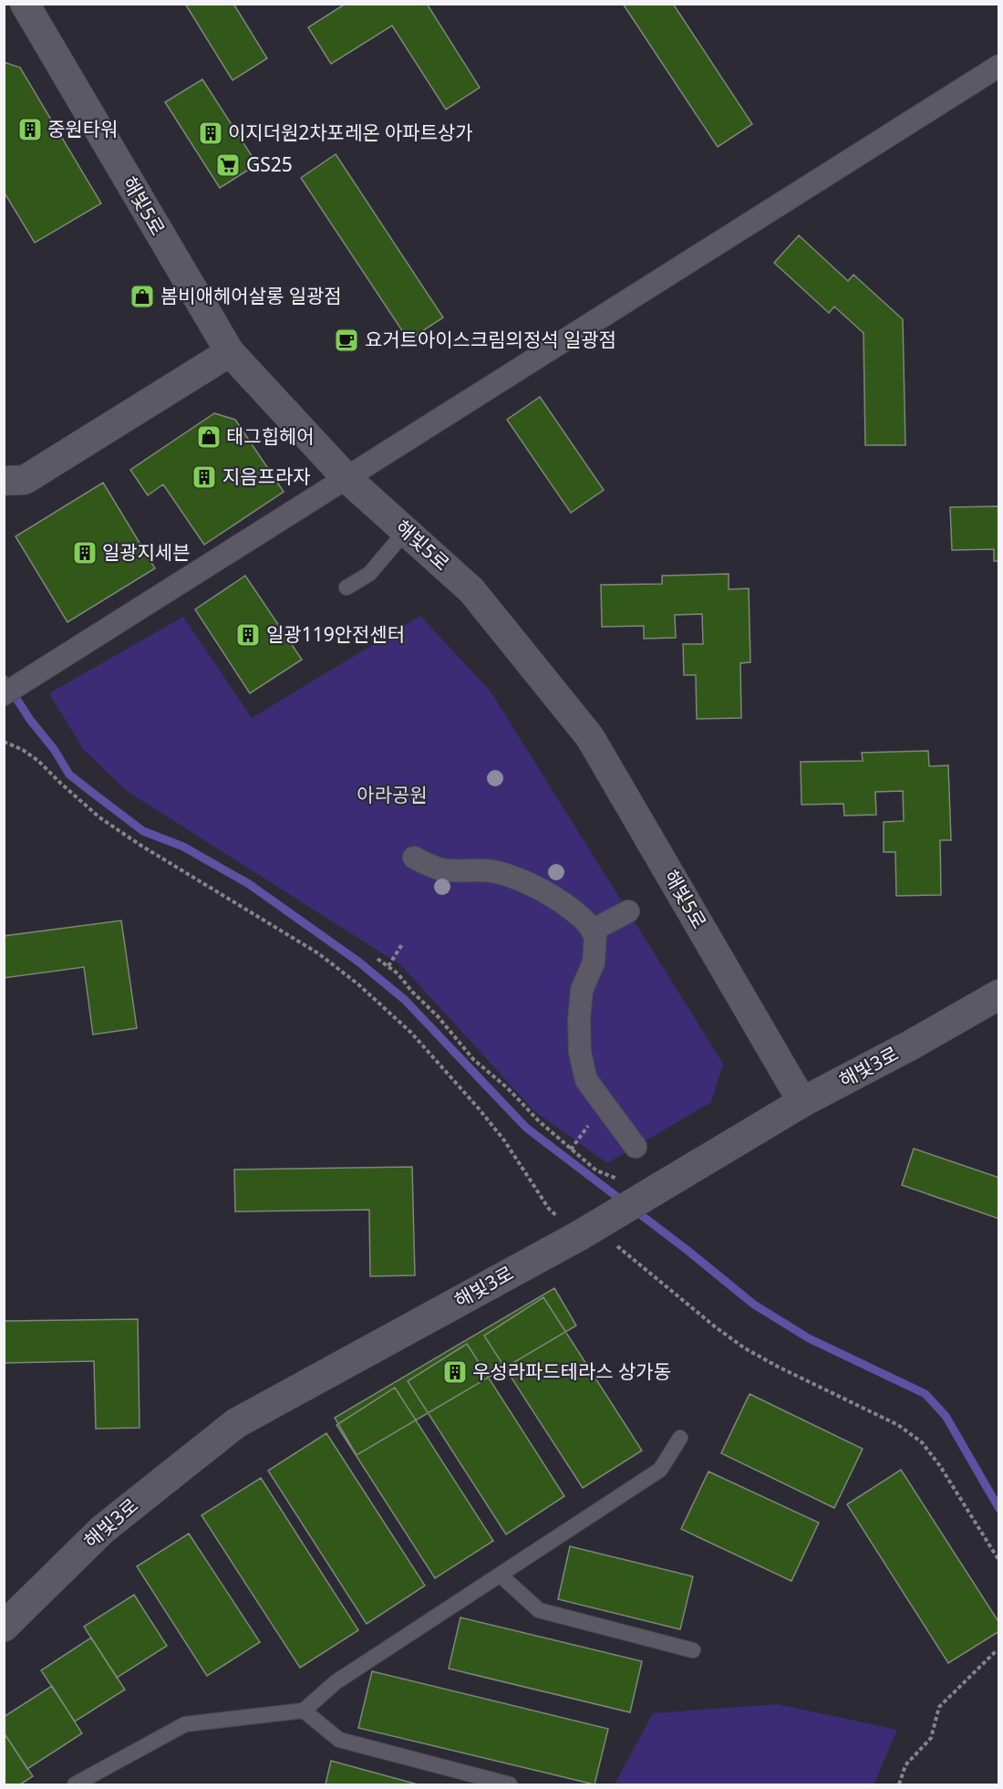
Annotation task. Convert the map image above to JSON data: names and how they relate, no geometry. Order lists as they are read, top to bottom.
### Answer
{
  "streets": {
    "street": ["해빛5로", "해빛3로"]
  },
  "crossings": [
    ["해빛5로", "해빛3로"]
  ],
  "parks": ["아라공원"],
  "places": {
    "building": [
      "중원타워",
      "이지더원2차포레온 아파트상가",
      "지음프라자",
      "일광지세븐",
      "일광119안전센터",
      "우성라파드테라스 상가동"
    ],
    "supermarket": ["GS25"],
    "shop": ["봄비애헤어살롱 일광점", "태그힙헤어"],
    "cafe": ["요거트아이스크림의정석 일광점"]
  }
}
